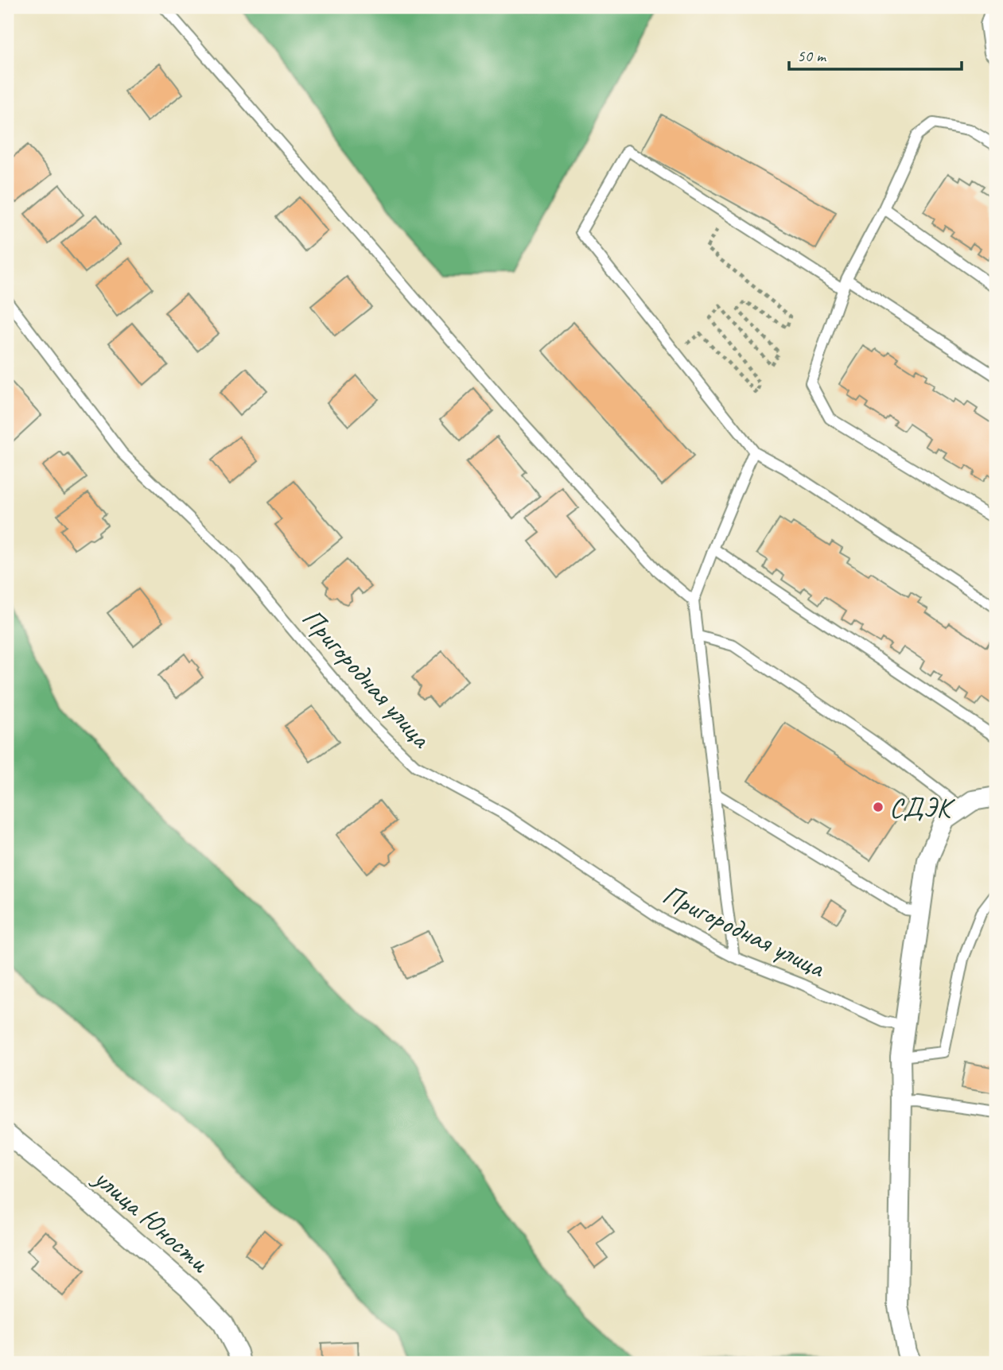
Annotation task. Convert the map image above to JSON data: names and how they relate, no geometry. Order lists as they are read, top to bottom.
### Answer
{
  "streets": {
    "street": ["улица Юности"],
    "lane": ["Пригородная улица"]
  },
  "places": ["СДЭК"],
  "scale_bar": "50 m"
}
